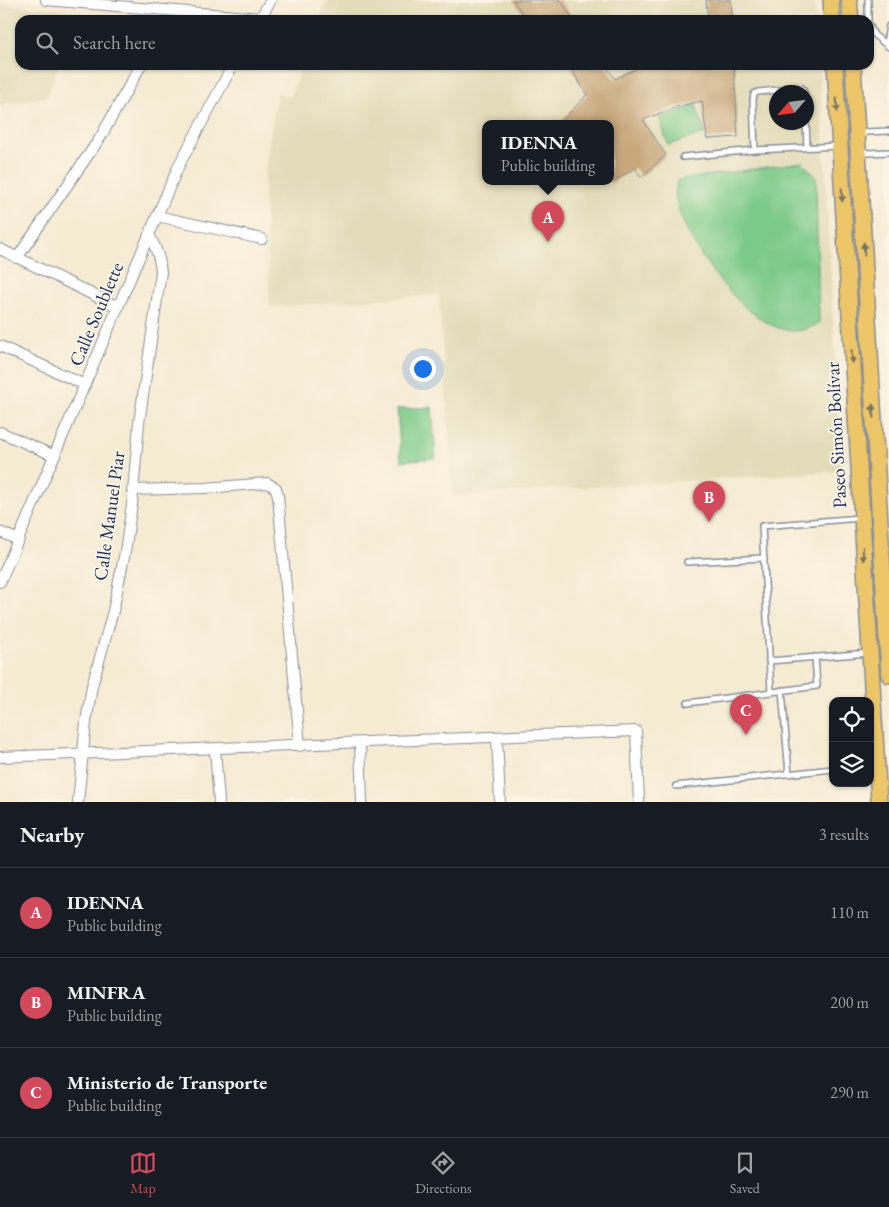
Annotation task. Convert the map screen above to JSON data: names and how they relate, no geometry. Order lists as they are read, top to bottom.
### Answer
{
  "streets": {
    "main road": ["Paseo Simón Bolívar"],
    "street": ["Calle Soublette", "Calle Manuel Piar"]
  },
  "crossings": [
    ["Calle Soublette", "Calle Manuel Piar"]
  ],
  "north": "bottom left",
  "page": {
    "search": "Search here",
    "popup": ["IDENNA", "Public building"],
    "pins": ["A", "B", "C"],
    "heading": ["Nearby", "3 results"],
    "list": [
      {
        "mark": "A",
        "name": "IDENNA",
        "note": "Public building",
        "value": "110 m"
      },
      {
        "mark": "B",
        "name": "MINFRA",
        "note": "Public building",
        "value": "200 m"
      },
      {
        "mark": "C",
        "name": "Ministerio de Transporte",
        "note": "Public building",
        "value": "290 m"
      }
    ],
    "nav": ["Map", "Directions", "Saved"]
  }
}
